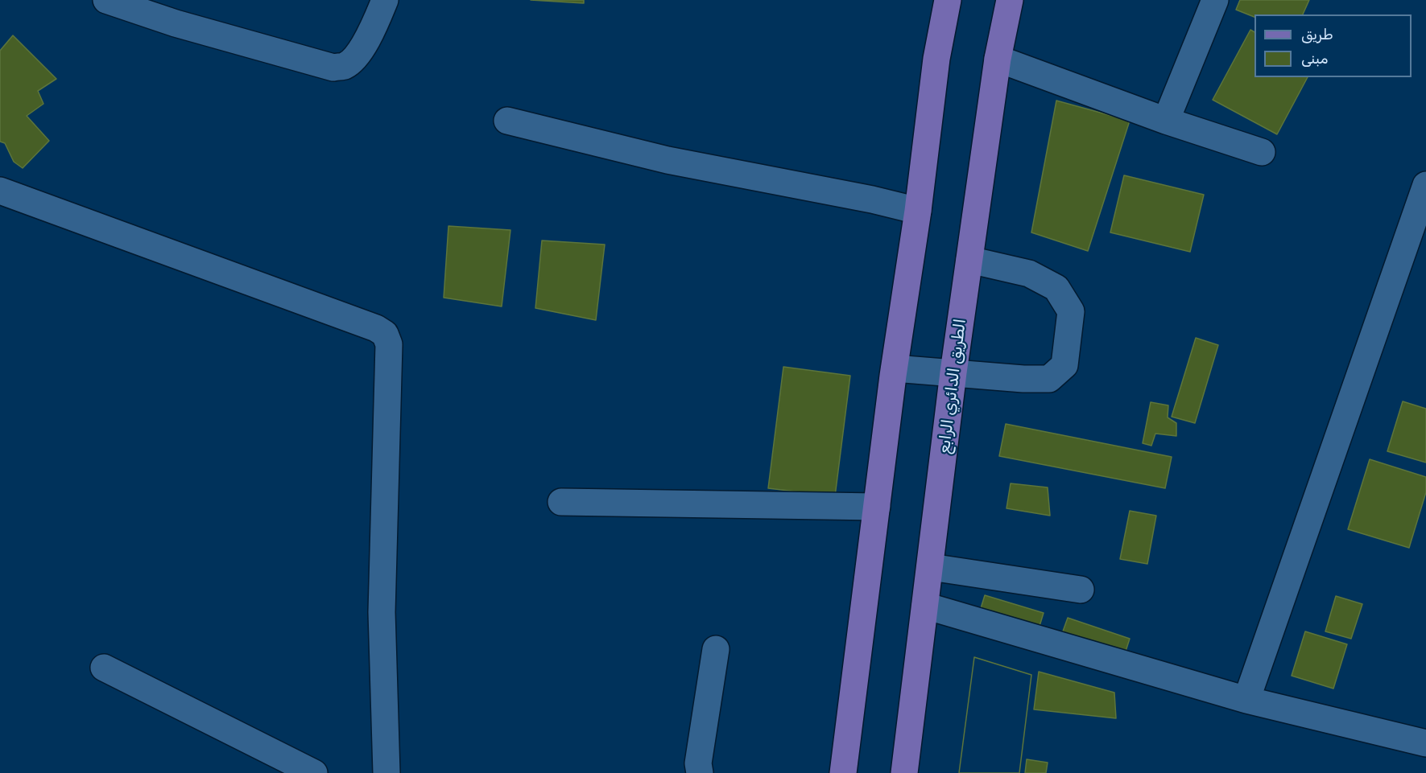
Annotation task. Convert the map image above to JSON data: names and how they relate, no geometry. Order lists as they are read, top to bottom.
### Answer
{
  "streets": {
    "main road": ["الطريق الدائري الرابع"]
  },
  "legend": ["طريق", "مبنى"]
}
